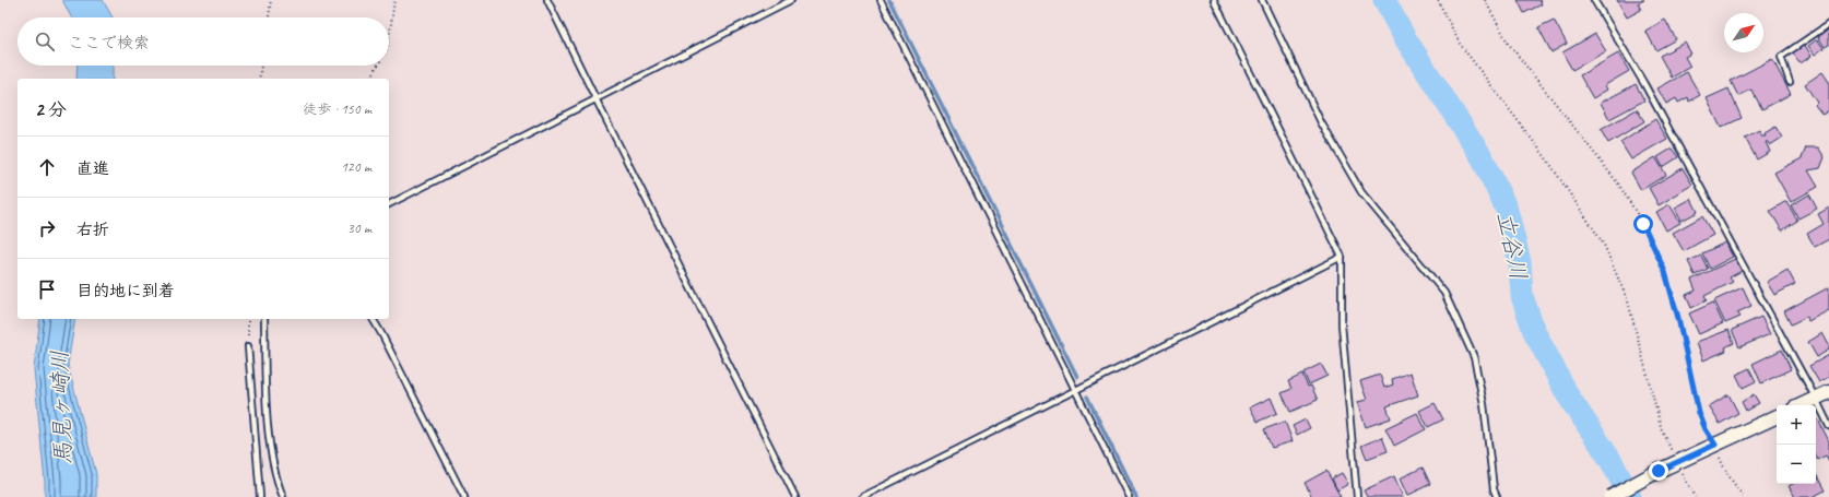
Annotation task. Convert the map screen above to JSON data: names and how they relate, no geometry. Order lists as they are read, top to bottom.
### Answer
{
  "water": ["立谷川", "馬見ヶ崎川"],
  "north": "top right",
  "page": {
    "search": "ここで検索",
    "heading": ["2 分", "徒歩 · 150 m"],
    "list": [
      ["直進", "120 m"],
      ["右折", "30 m"],
      "目的地に到着"
    ],
    "map_buttons": ["+", "−"]
  }
}
